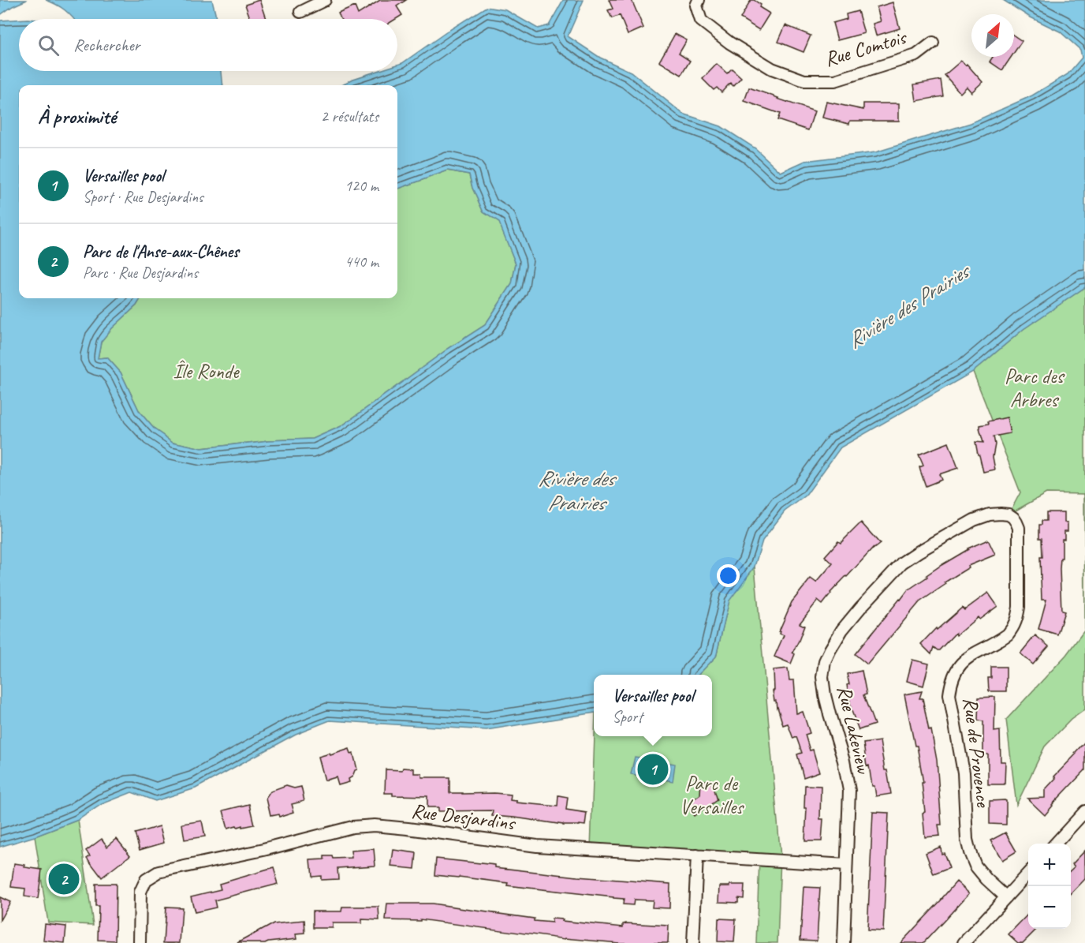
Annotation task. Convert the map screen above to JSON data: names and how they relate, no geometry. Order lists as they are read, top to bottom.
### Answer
{
  "streets": {
    "street": [
      "Rue Comtois",
      "Rue Lakeview",
      "Rue de Provence",
      "Rue Desjardins"
    ]
  },
  "crossings": [
    ["Rue Lakeview", "Rue de Provence"],
    ["Rue Lakeview", "Rue Desjardins"]
  ],
  "water": ["Rivière des Prairies"],
  "parks": ["Île Ronde", "Parc des Arbres", "Parc de Versailles"],
  "north": "top right",
  "page": {
    "search": "Rechercher",
    "heading": ["À proximité", "2 résultats"],
    "list": [
      {
        "mark": "1",
        "name": "Versailles pool",
        "note": "Sport · Rue Desjardins",
        "value": "120 m"
      },
      {
        "mark": "2",
        "name": "Parc de l'Anse-aux-Chênes",
        "note": "Parc · Rue Desjardins",
        "value": "440 m"
      }
    ],
    "popup": ["Versailles pool", "Sport"],
    "pins": ["1", "2"],
    "map_buttons": ["+", "−"]
  }
}
